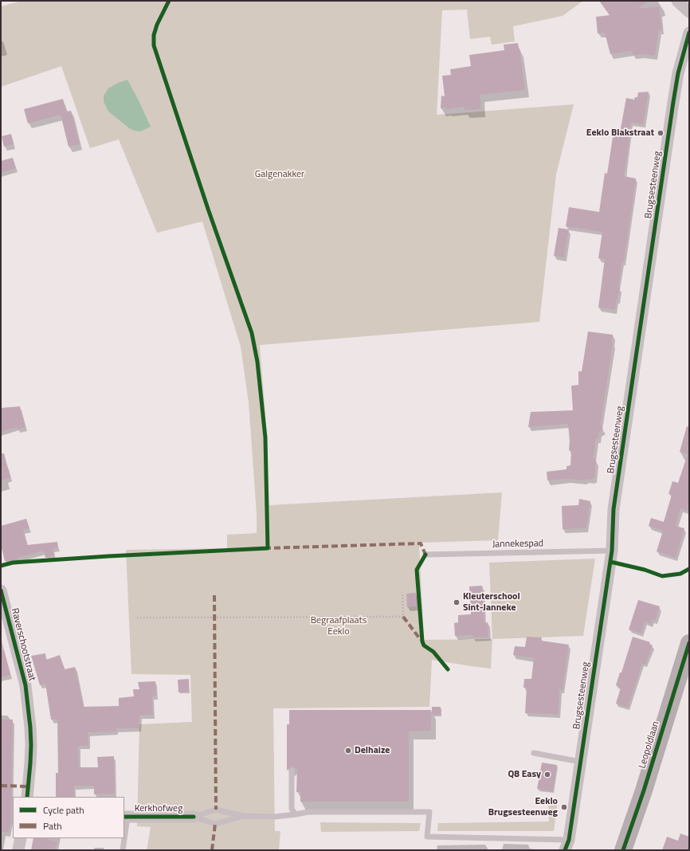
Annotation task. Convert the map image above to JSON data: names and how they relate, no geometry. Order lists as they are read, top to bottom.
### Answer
{
  "streets": {
    "main road": ["Leopoldlaan"],
    "street": ["Brugsesteenweg", "Raverschootstraat", "Kerkhofweg"],
    "lane": ["Jannekespad"]
  },
  "crossings": [
    ["Brugsesteenweg", "Jannekespad"]
  ],
  "parks": ["Galgenakker", "Begraafplaats Eeklo"],
  "places": [
    "Eeklo Blakstraat",
    "Kleuterschool Sint-Janneke",
    "Delhaize",
    "Q8 Easy",
    "Eeklo Brugsesteenweg"
  ],
  "legend": ["Cycle path", "Path"]
}
